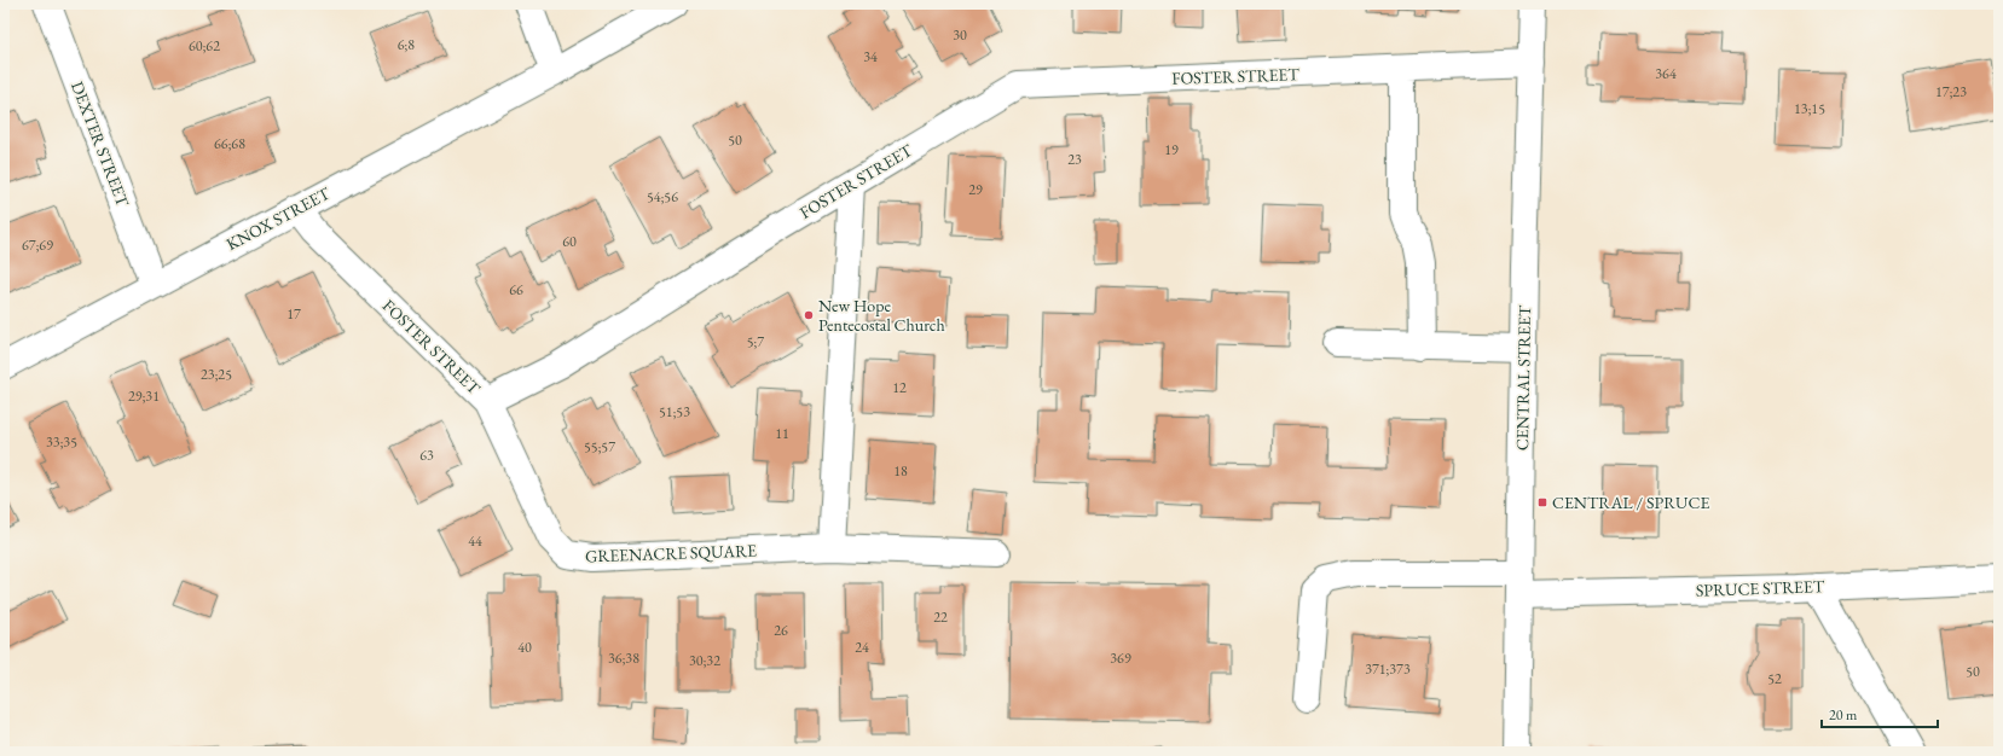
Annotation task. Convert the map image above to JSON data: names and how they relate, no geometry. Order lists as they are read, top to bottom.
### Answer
{
  "streets": {
    "street": [
      "FOSTER STREET",
      "DEXTER STREET",
      "KNOX STREET",
      "CENTRAL STREET",
      "GREENACRE SQUARE",
      "SPRUCE STREET"
    ]
  },
  "crossings": [
    ["FOSTER STREET", "KNOX STREET"],
    ["FOSTER STREET", "CENTRAL STREET"],
    ["FOSTER STREET", "GREENACRE SQUARE"],
    ["DEXTER STREET", "KNOX STREET"],
    ["CENTRAL STREET", "SPRUCE STREET"]
  ],
  "places": {
    "other": ["New Hope Pentecostal Church"],
    "transit": ["CENTRAL / SPRUCE"]
  },
  "house_numbers": [
    "30",
    "6;8",
    "60;62",
    "34",
    "364",
    "17;23",
    "13;15",
    "50",
    "66;68",
    "19",
    "23",
    "29",
    "54;56",
    "60",
    "67;69",
    "66",
    "17",
    "5;7",
    "23;25",
    "12",
    "29;31",
    "51;53",
    "11",
    "33;35",
    "55;57",
    "63",
    "18",
    "44",
    "22",
    "26",
    "40",
    "24",
    "36;38",
    "369",
    "30;32",
    "371;373",
    "50",
    "52"
  ],
  "scale_bar": "20 m"
}
